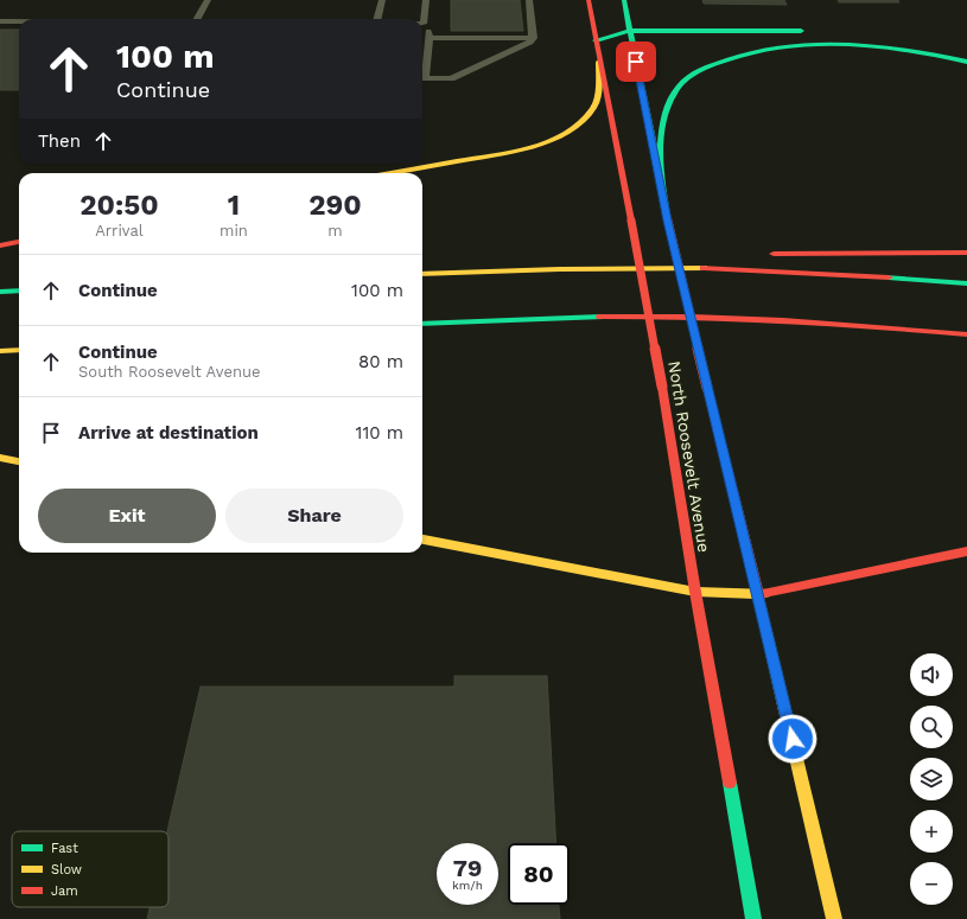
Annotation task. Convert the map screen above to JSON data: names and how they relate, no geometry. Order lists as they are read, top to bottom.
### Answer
{
  "streets": {
    "highway": ["North Roosevelt Avenue"]
  },
  "legend": ["Fast", "Slow", "Jam"],
  "page": {
    "turn": ["100 m", "Continue"],
    "then": "Then",
    "eta": [
      "20:50",
      "Arrival",
      "1",
      "min",
      "290",
      "m"
    ],
    "list": [
      {
        "name": "Continue",
        "value": "100 m"
      },
      {
        "name": "Continue",
        "note": "South Roosevelt Avenue",
        "value": "80 m"
      },
      {
        "name": "Arrive at destination",
        "value": "110 m"
      }
    ],
    "buttons": ["Exit", "Share"],
    "map_buttons": ["+", "−"],
    "speed": "79 km/h",
    "limit": "80"
  }
}
